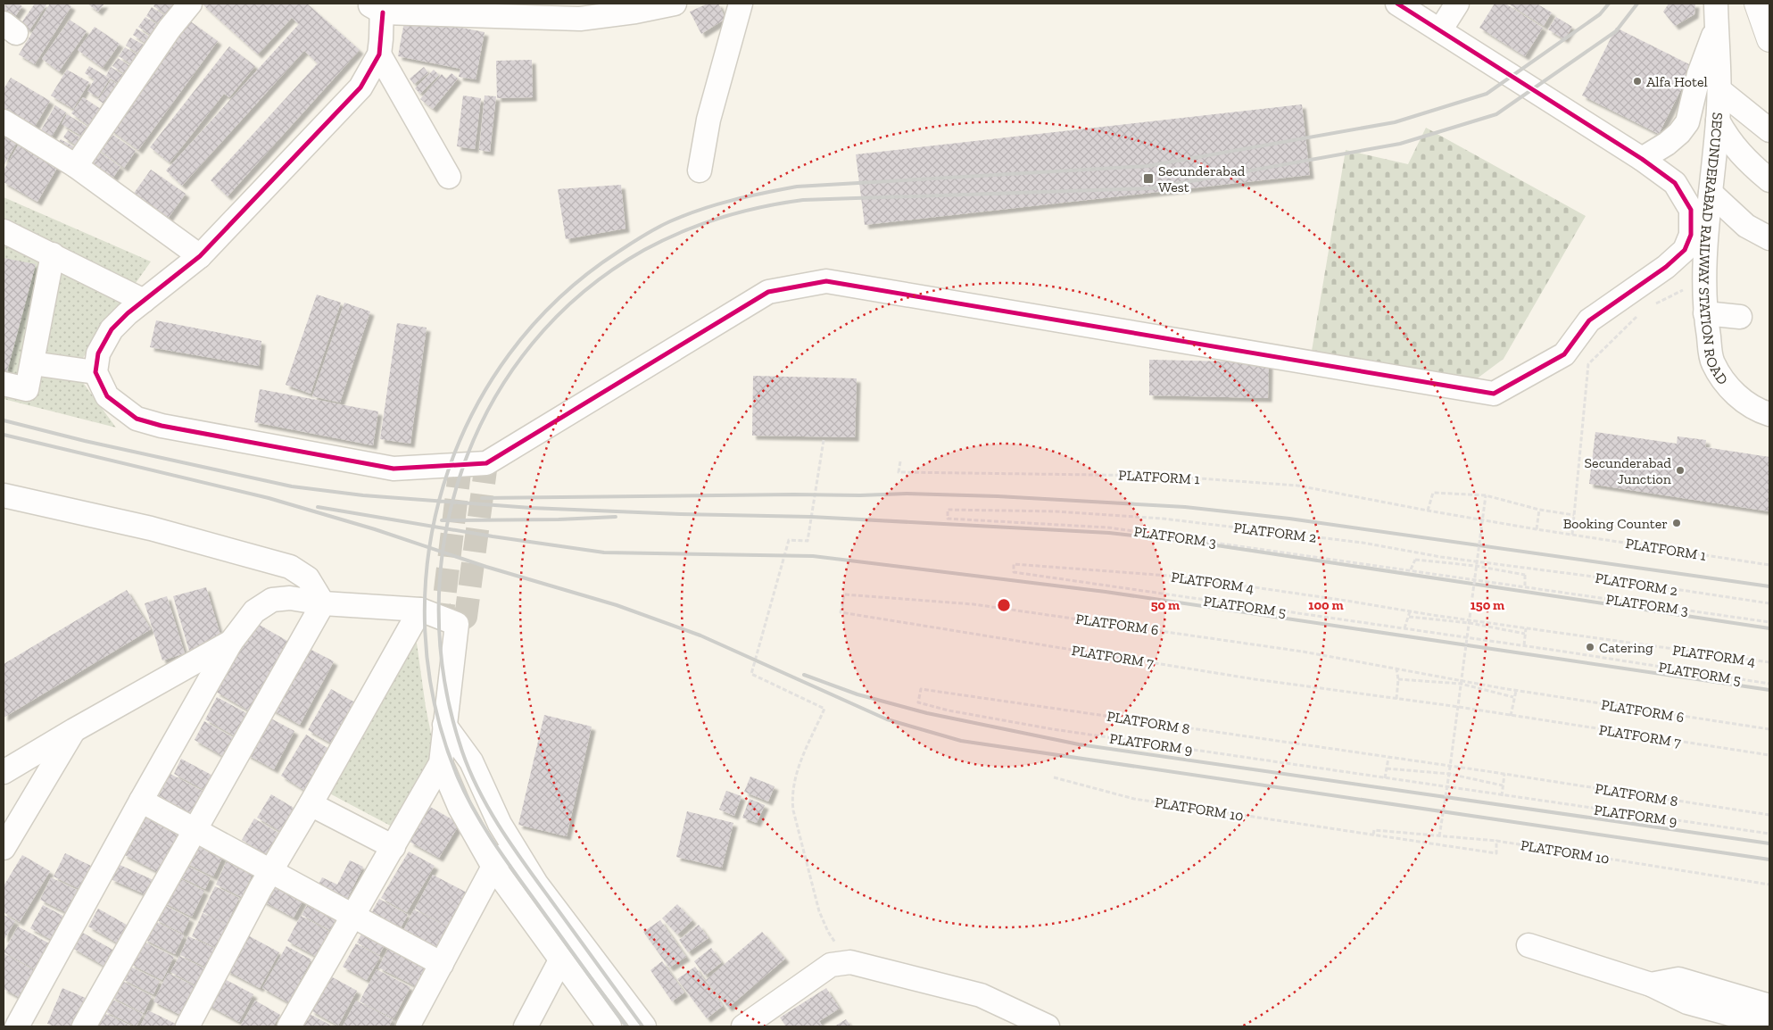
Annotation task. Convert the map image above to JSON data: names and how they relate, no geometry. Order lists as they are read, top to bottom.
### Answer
{
  "streets": {
    "street": ["SECUNDERABAD RAILWAY STATION ROAD"],
    "path": [
      "PLATFORM 1",
      "PLATFORM 2",
      "PLATFORM 3",
      "PLATFORM 4",
      "PLATFORM 5",
      "PLATFORM 6",
      "PLATFORM 7",
      "PLATFORM 8",
      "PLATFORM 9",
      "PLATFORM 10"
    ]
  },
  "crossings": [
    ["PLATFORM 2", "PLATFORM 3"],
    ["PLATFORM 4", "PLATFORM 5"],
    ["PLATFORM 6", "PLATFORM 7"],
    ["PLATFORM 8", "PLATFORM 9"]
  ],
  "places": {
    "other": [
      "Alfa Hotel",
      "Secunderabad Junction",
      "Booking Counter",
      "Catering"
    ],
    "transit": ["Secunderabad West"]
  },
  "rings": ["50 m", "100 m", "150 m"]
}
